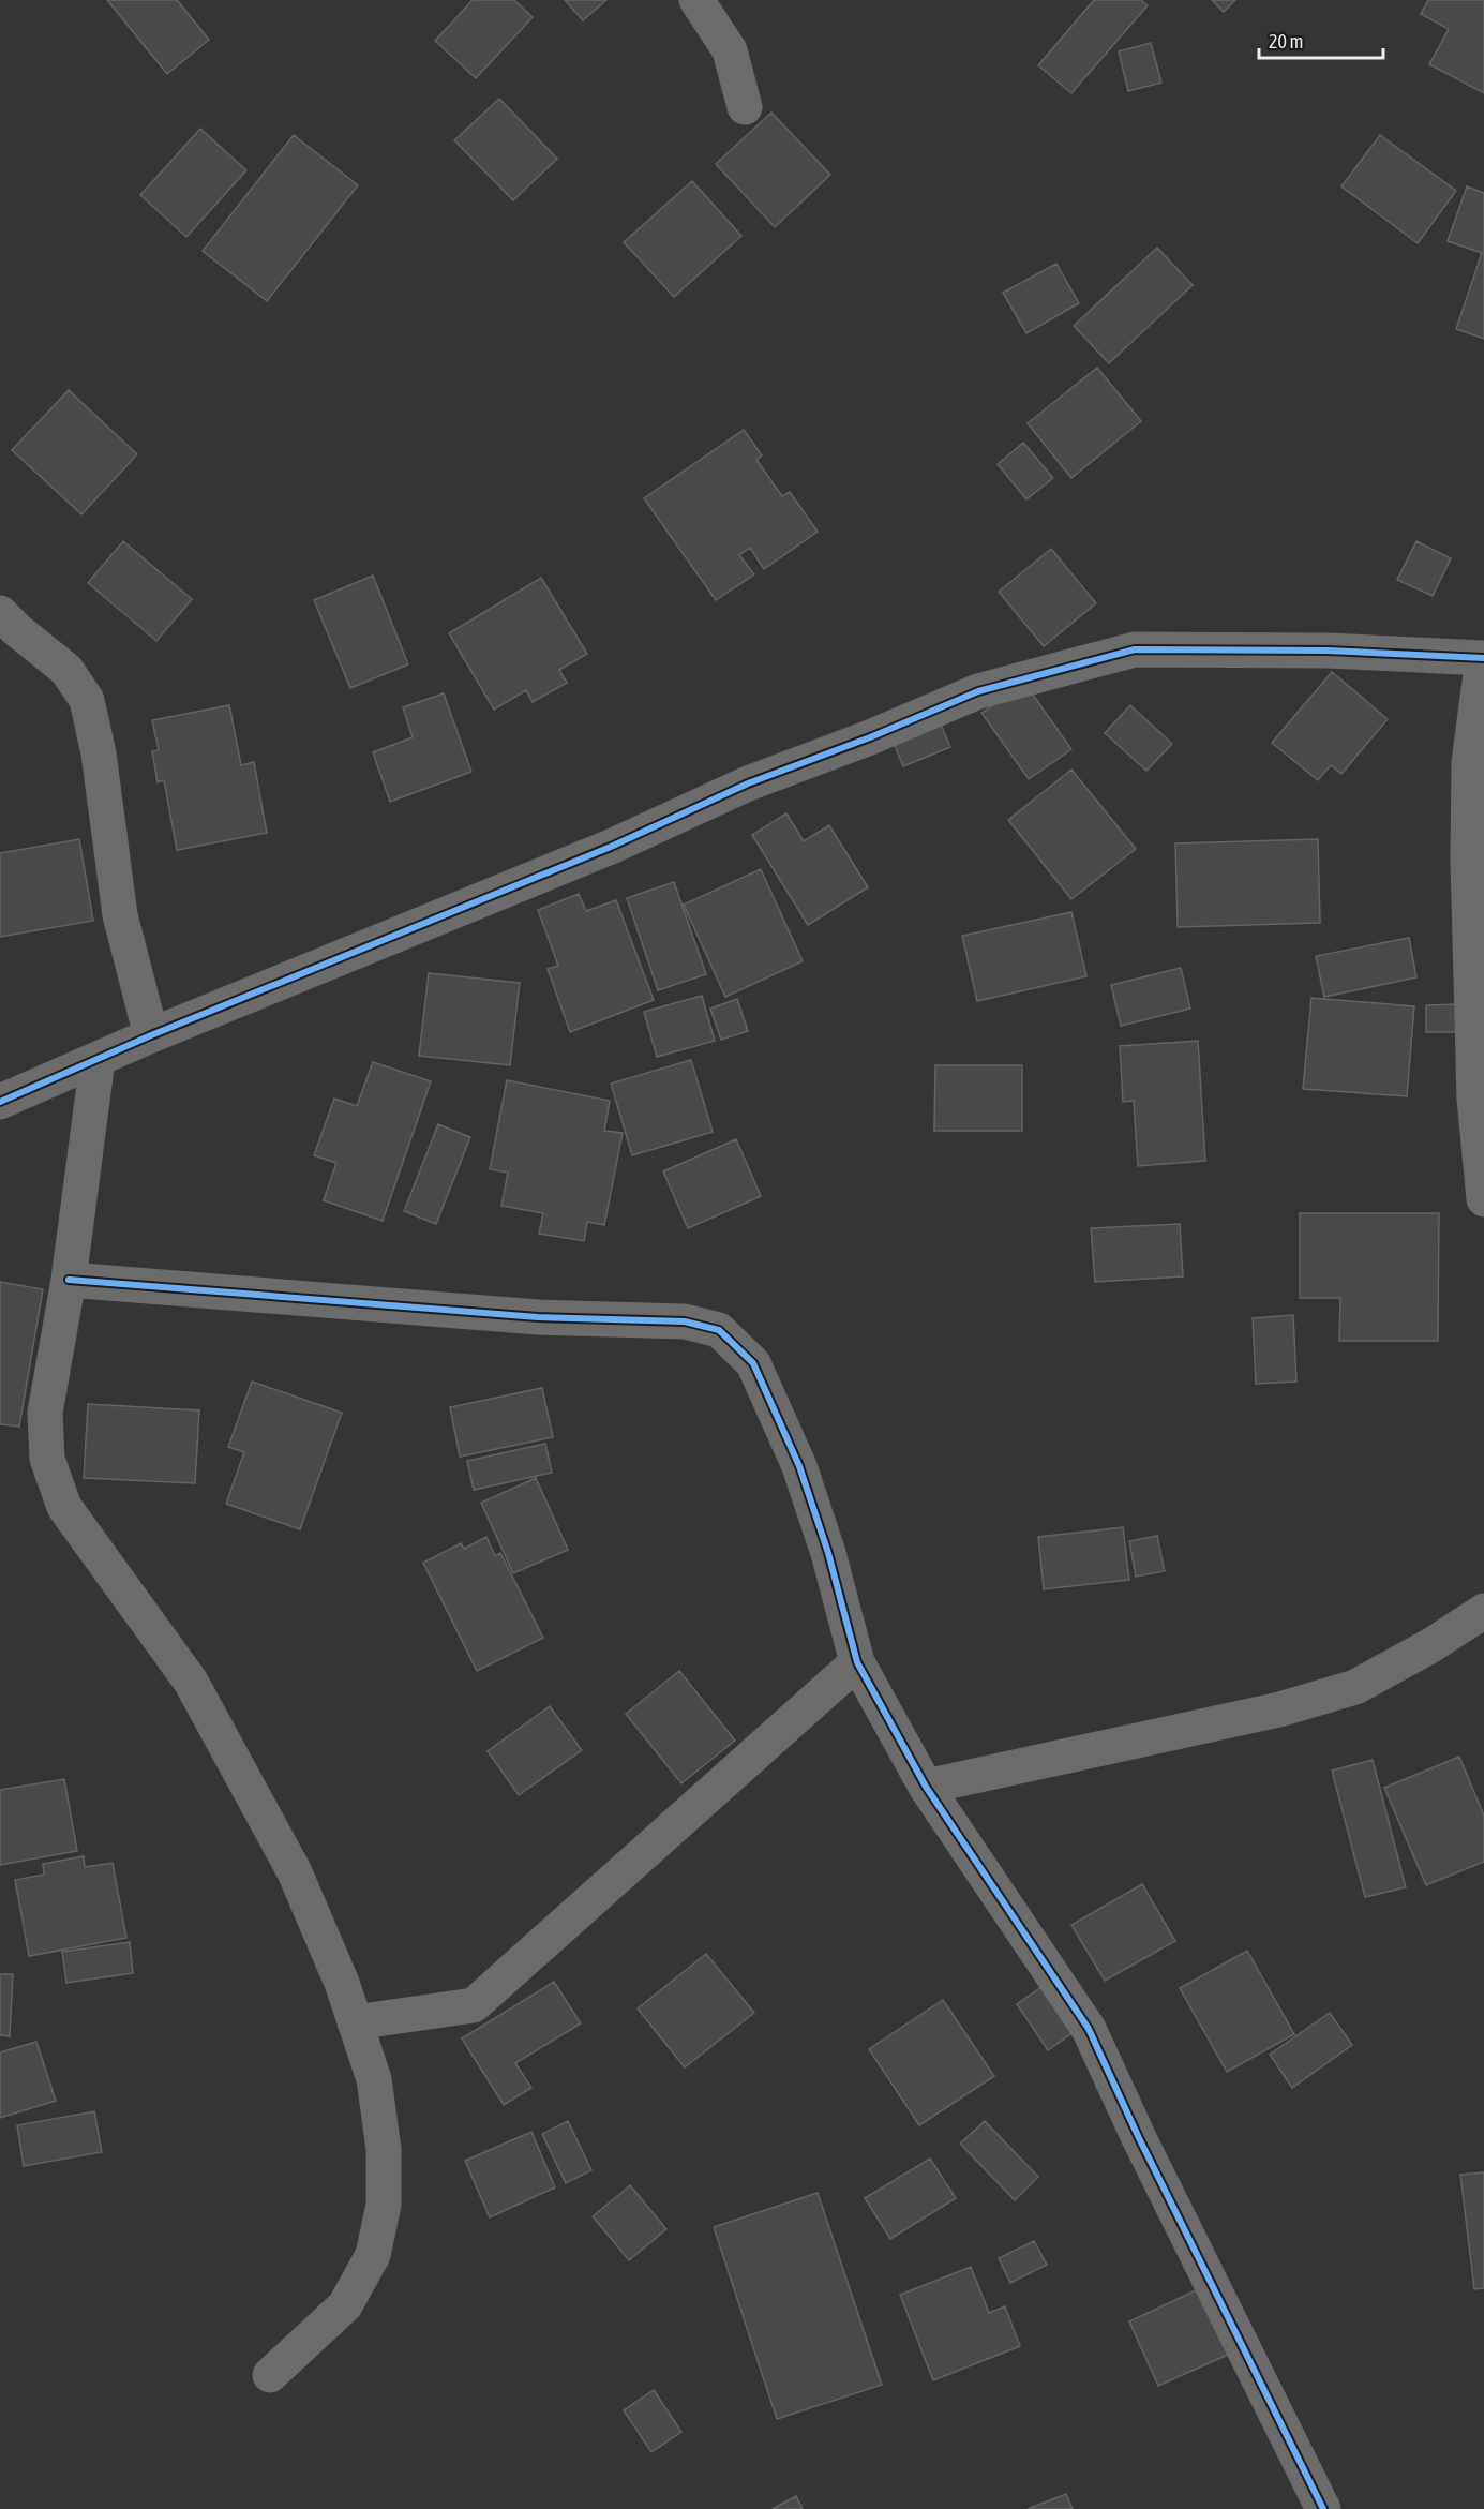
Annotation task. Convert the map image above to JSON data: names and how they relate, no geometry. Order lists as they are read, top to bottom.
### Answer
{
  "scale_bar": "20 m"
}
